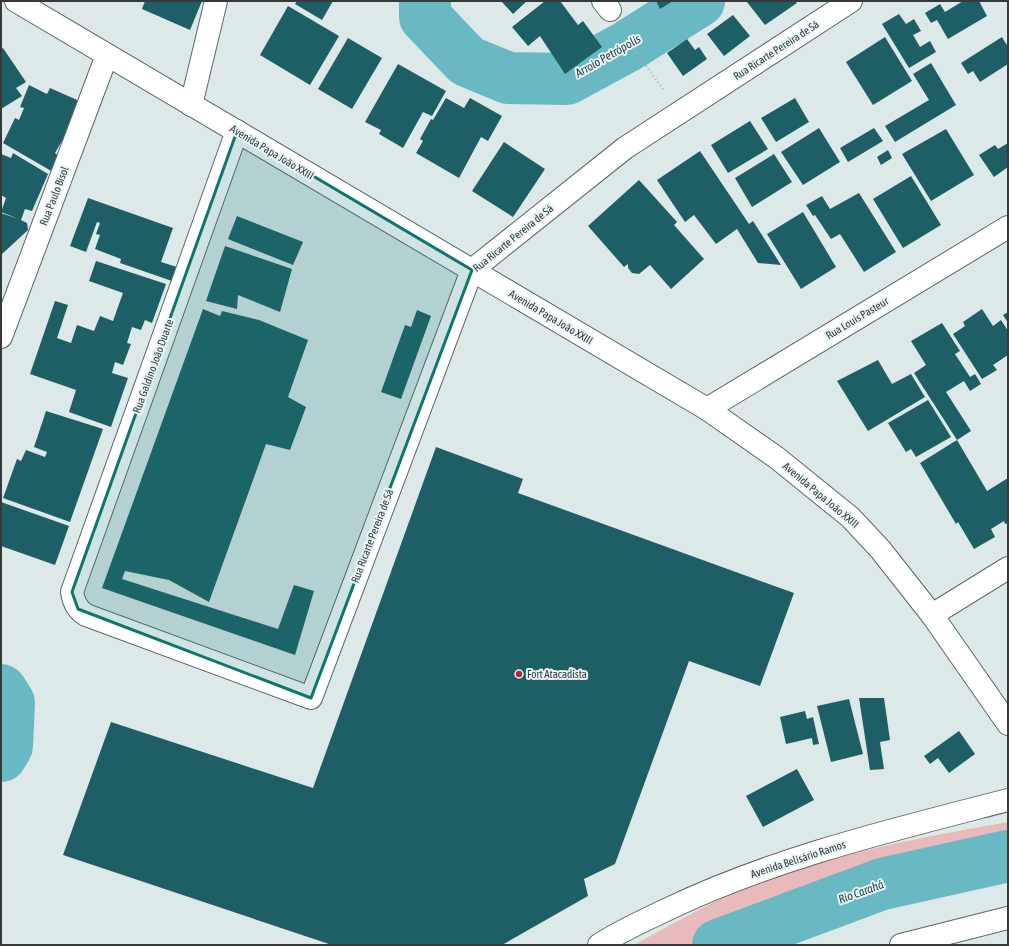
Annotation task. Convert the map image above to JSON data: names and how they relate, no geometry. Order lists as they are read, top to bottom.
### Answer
{
  "streets": {
    "street": [
      "Rua Ricarte Pereira de Sá",
      "Avenida Papa João XXIII",
      "Rua Paulo Bisol",
      "Rua Louis Pasteur",
      "Rua Galdino João Duarte",
      "Avenida Belisário Ramos"
    ]
  },
  "crossings": [
    ["Rua Ricarte Pereira de Sá", "Avenida Papa João XXIII"],
    ["Rua Ricarte Pereira de Sá", "Rua Galdino João Duarte"],
    ["Avenida Papa João XXIII", "Rua Paulo Bisol"],
    ["Avenida Papa João XXIII", "Rua Louis Pasteur"],
    ["Avenida Papa João XXIII", "Rua Galdino João Duarte"]
  ],
  "water": ["Arroio Petrópolis", "Rio Carahá"],
  "places": ["Fort Atacadista"]
}
